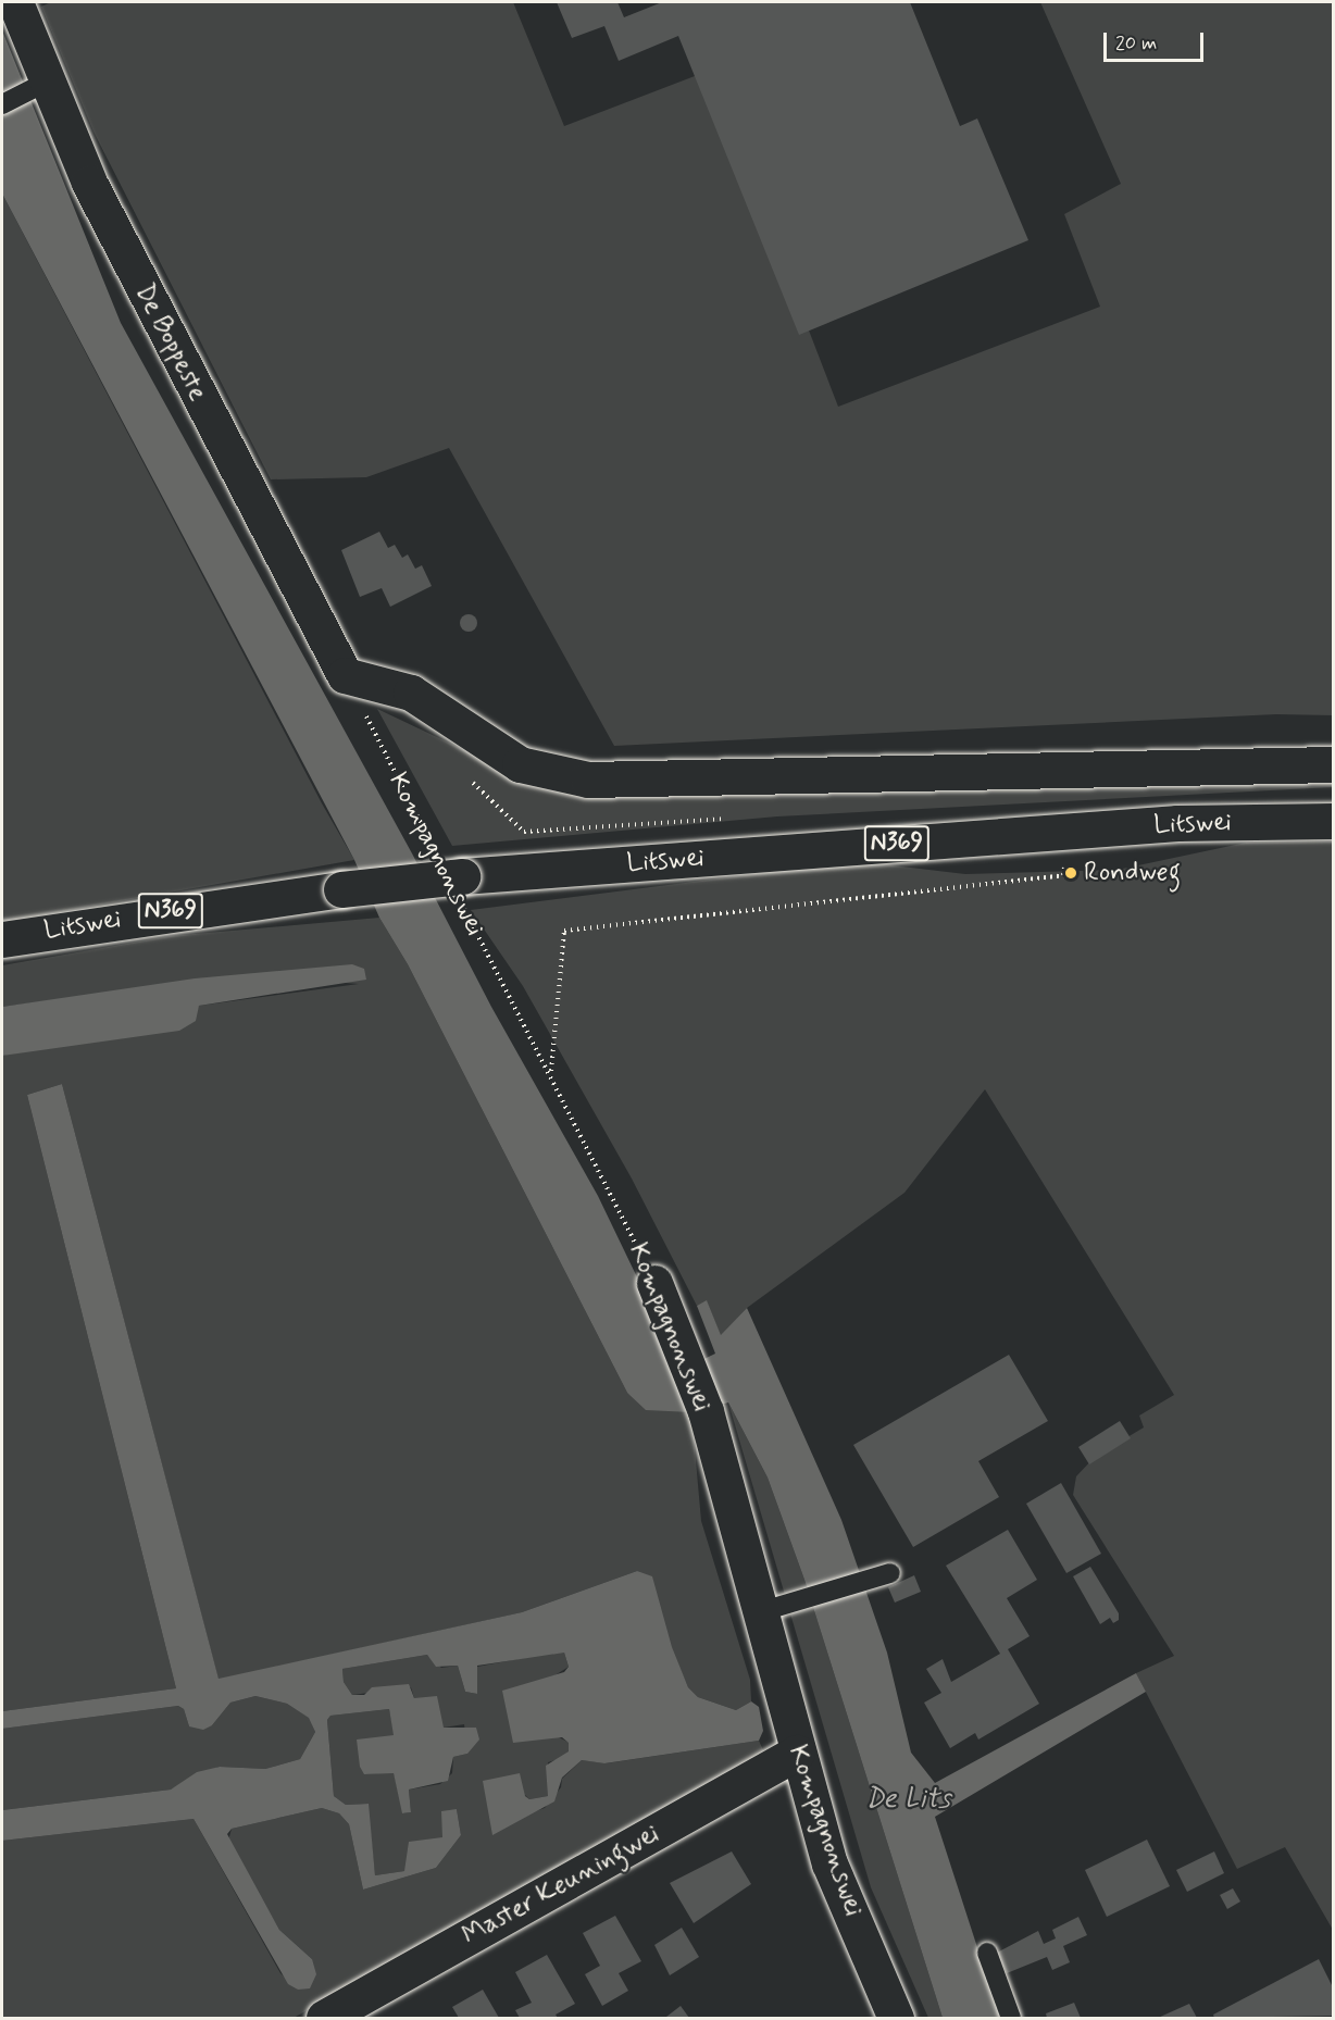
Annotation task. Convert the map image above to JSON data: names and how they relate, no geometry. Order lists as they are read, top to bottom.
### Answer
{
  "streets": {
    "street": [
      "De Boppeste",
      "Litswei",
      "N369",
      "Kompagnonswei",
      "Master Keuningwei"
    ]
  },
  "crossings": [
    ["De Boppeste", "Kompagnonswei"],
    ["Litswei", "Kompagnonswei"],
    ["Kompagnonswei", "Master Keuningwei"]
  ],
  "water": ["De Lits"],
  "places": ["Rondweg"],
  "scale_bar": "20 m"
}
